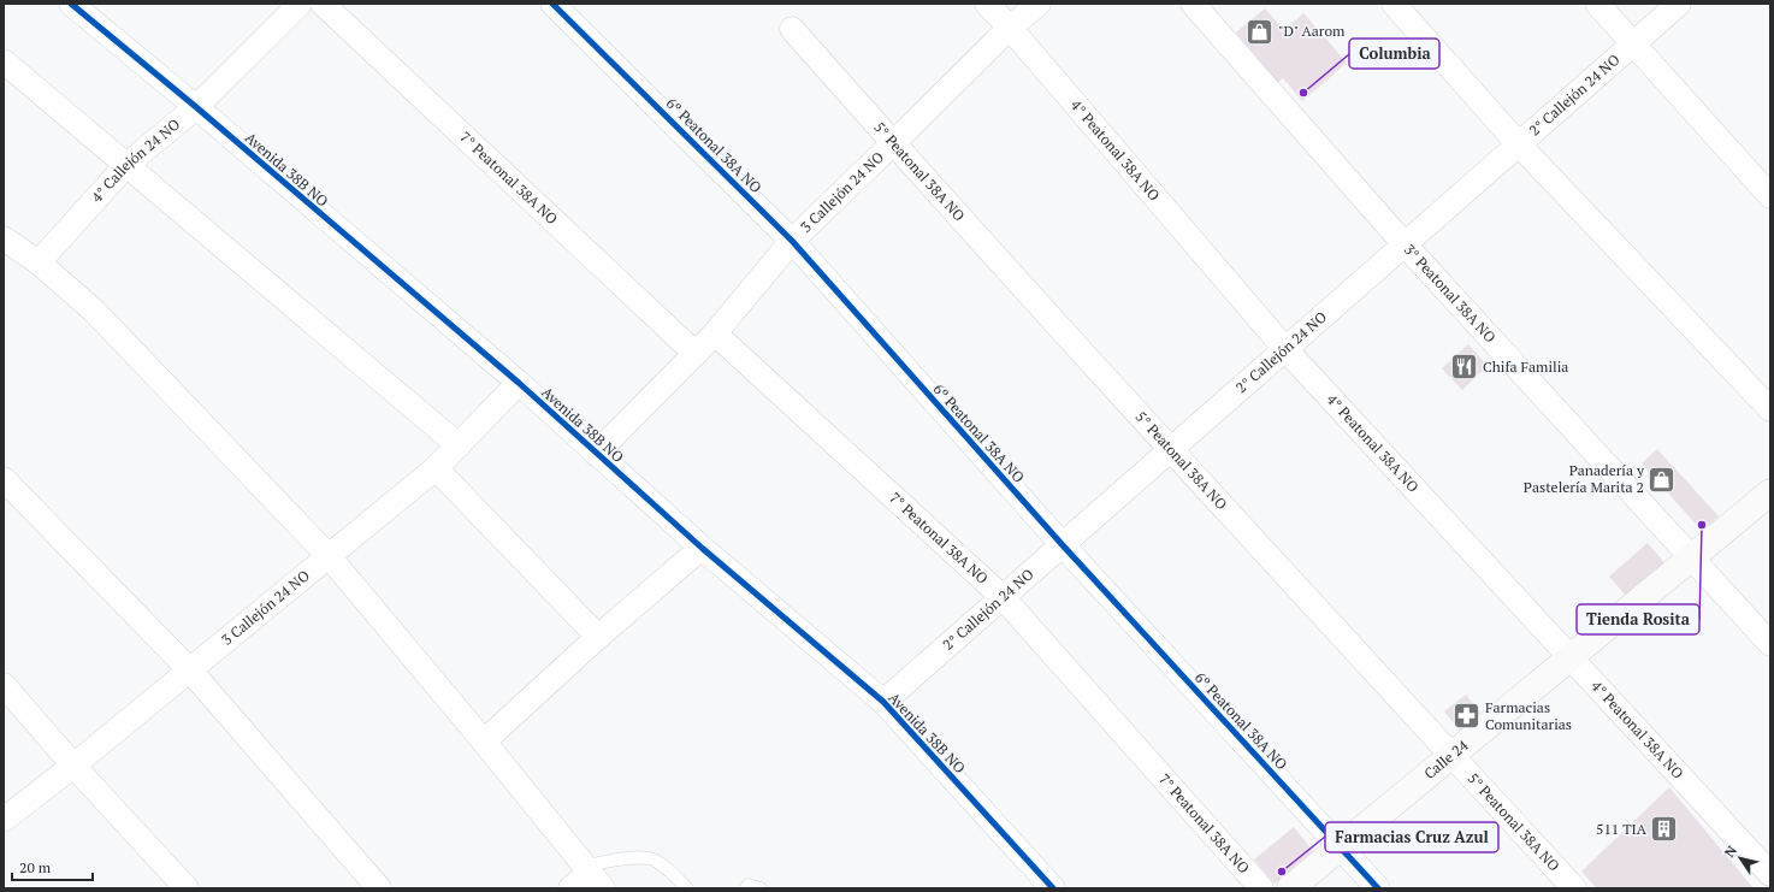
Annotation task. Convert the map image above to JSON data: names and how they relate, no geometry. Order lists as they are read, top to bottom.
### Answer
{
  "streets": {
    "street": [
      "2° Callejón 24 NO",
      "6º Peatonal 38A NO",
      "4° Peatonal 38A NO",
      "4° Callejón 24 NO",
      "Avenida 38B NO",
      "5° Peatonal 38A NO",
      "7° Peatonal 38A NO",
      "3 Callejón 24 NO",
      "3° Peatonal 38A NO",
      "Calle 24"
    ]
  },
  "crossings": [
    ["2° Callejón 24 NO", "6º Peatonal 38A NO"],
    ["2° Callejón 24 NO", "4° Peatonal 38A NO"],
    ["2° Callejón 24 NO", "Avenida 38B NO"],
    ["2° Callejón 24 NO", "5° Peatonal 38A NO"],
    ["2° Callejón 24 NO", "7° Peatonal 38A NO"],
    ["2° Callejón 24 NO", "3° Peatonal 38A NO"],
    ["6º Peatonal 38A NO", "3 Callejón 24 NO"],
    ["6º Peatonal 38A NO", "Calle 24"],
    ["4° Peatonal 38A NO", "3 Callejón 24 NO"],
    ["4° Peatonal 38A NO", "Calle 24"],
    ["4° Callejón 24 NO", "Avenida 38B NO"],
    ["Avenida 38B NO", "3 Callejón 24 NO"],
    ["5° Peatonal 38A NO", "3 Callejón 24 NO"],
    ["5° Peatonal 38A NO", "Calle 24"],
    ["7° Peatonal 38A NO", "3 Callejón 24 NO"],
    ["3° Peatonal 38A NO", "Calle 24"]
  ],
  "places": {
    "shop": ["\"D\" Aarom", "Panadería y Pastelería Marita 2"],
    "other": ["Columbia", "Tienda Rosita", "Farmacias Cruz Azul"],
    "restaurant": ["Chifa Familia"],
    "pharmacy": ["Farmacias Comunitarias"],
    "building": ["511 TIA"]
  },
  "scale_bar": "20 m",
  "north": "top left"
}
